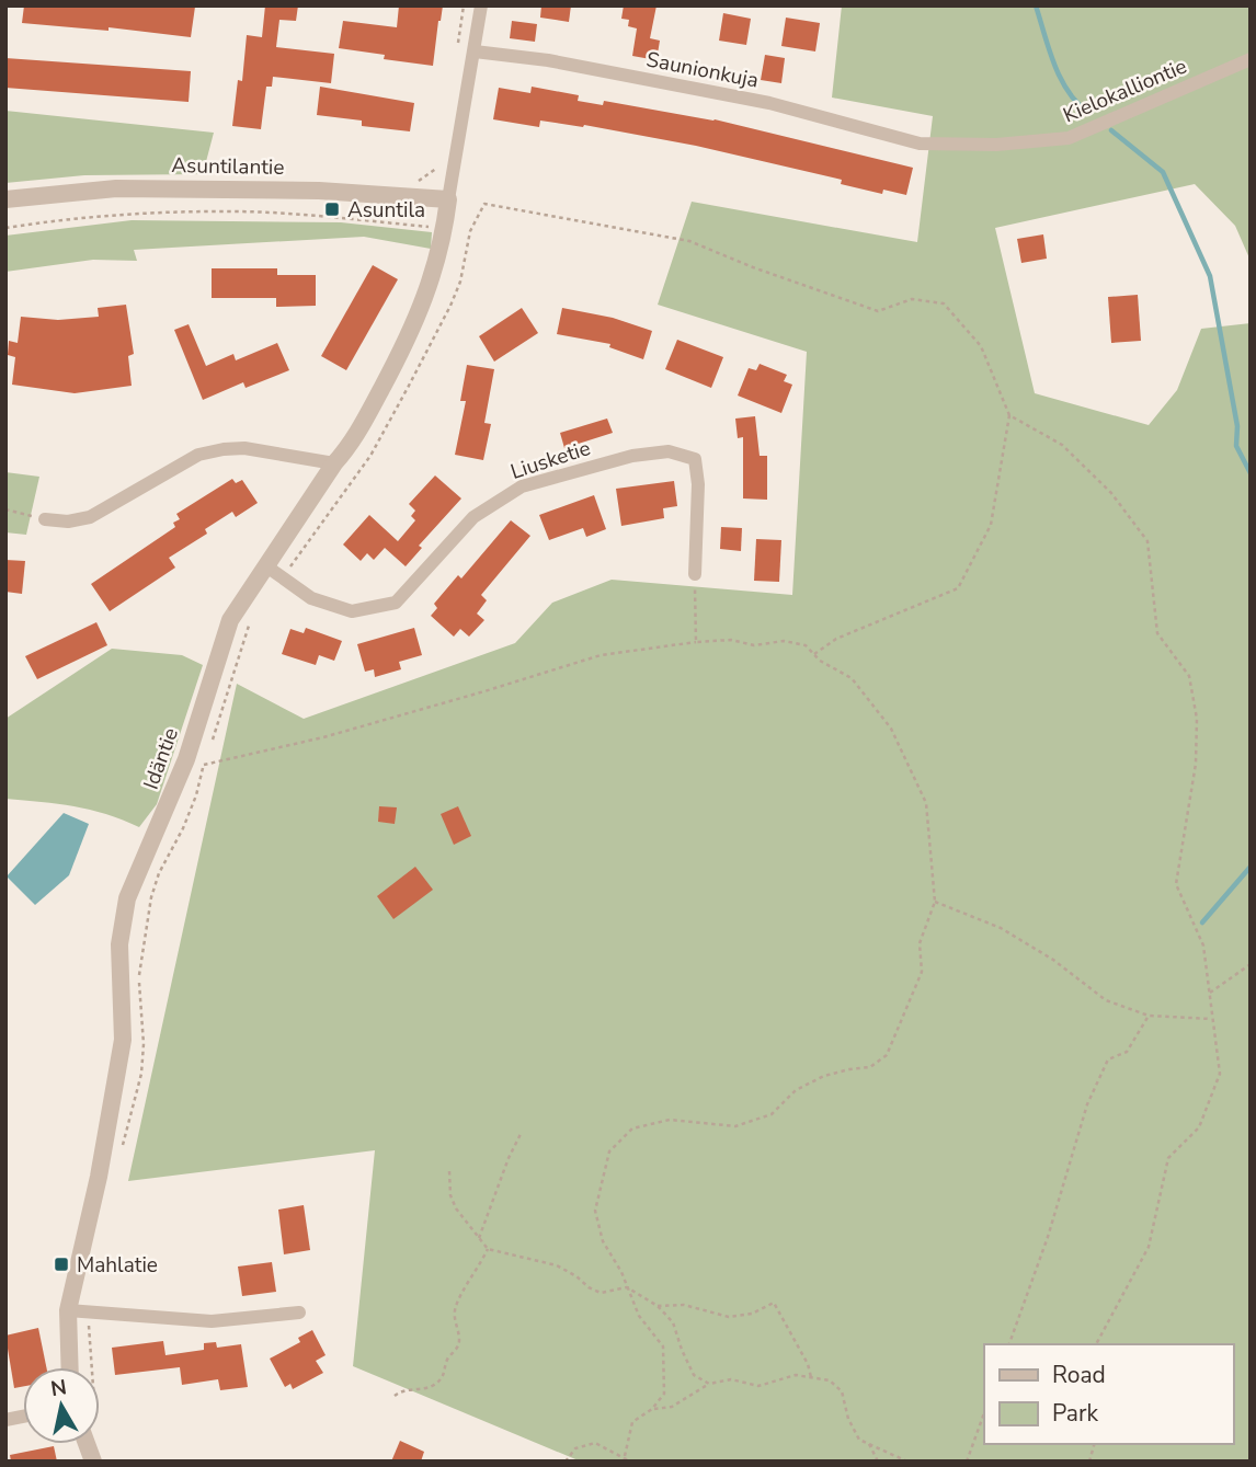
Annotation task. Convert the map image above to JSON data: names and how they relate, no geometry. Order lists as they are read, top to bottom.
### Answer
{
  "streets": {
    "street": [
      "Saunionkuja",
      "Kielokalliontie",
      "Asuntilantie",
      "Liusketie",
      "Idäntie"
    ]
  },
  "crossings": [
    ["Saunionkuja", "Kielokalliontie"],
    ["Asuntilantie", "Idäntie"],
    ["Liusketie", "Idäntie"]
  ],
  "places": {
    "transit": ["Asuntila", "Mahlatie"]
  },
  "legend": ["Road", "Park"],
  "north": "top"
}
